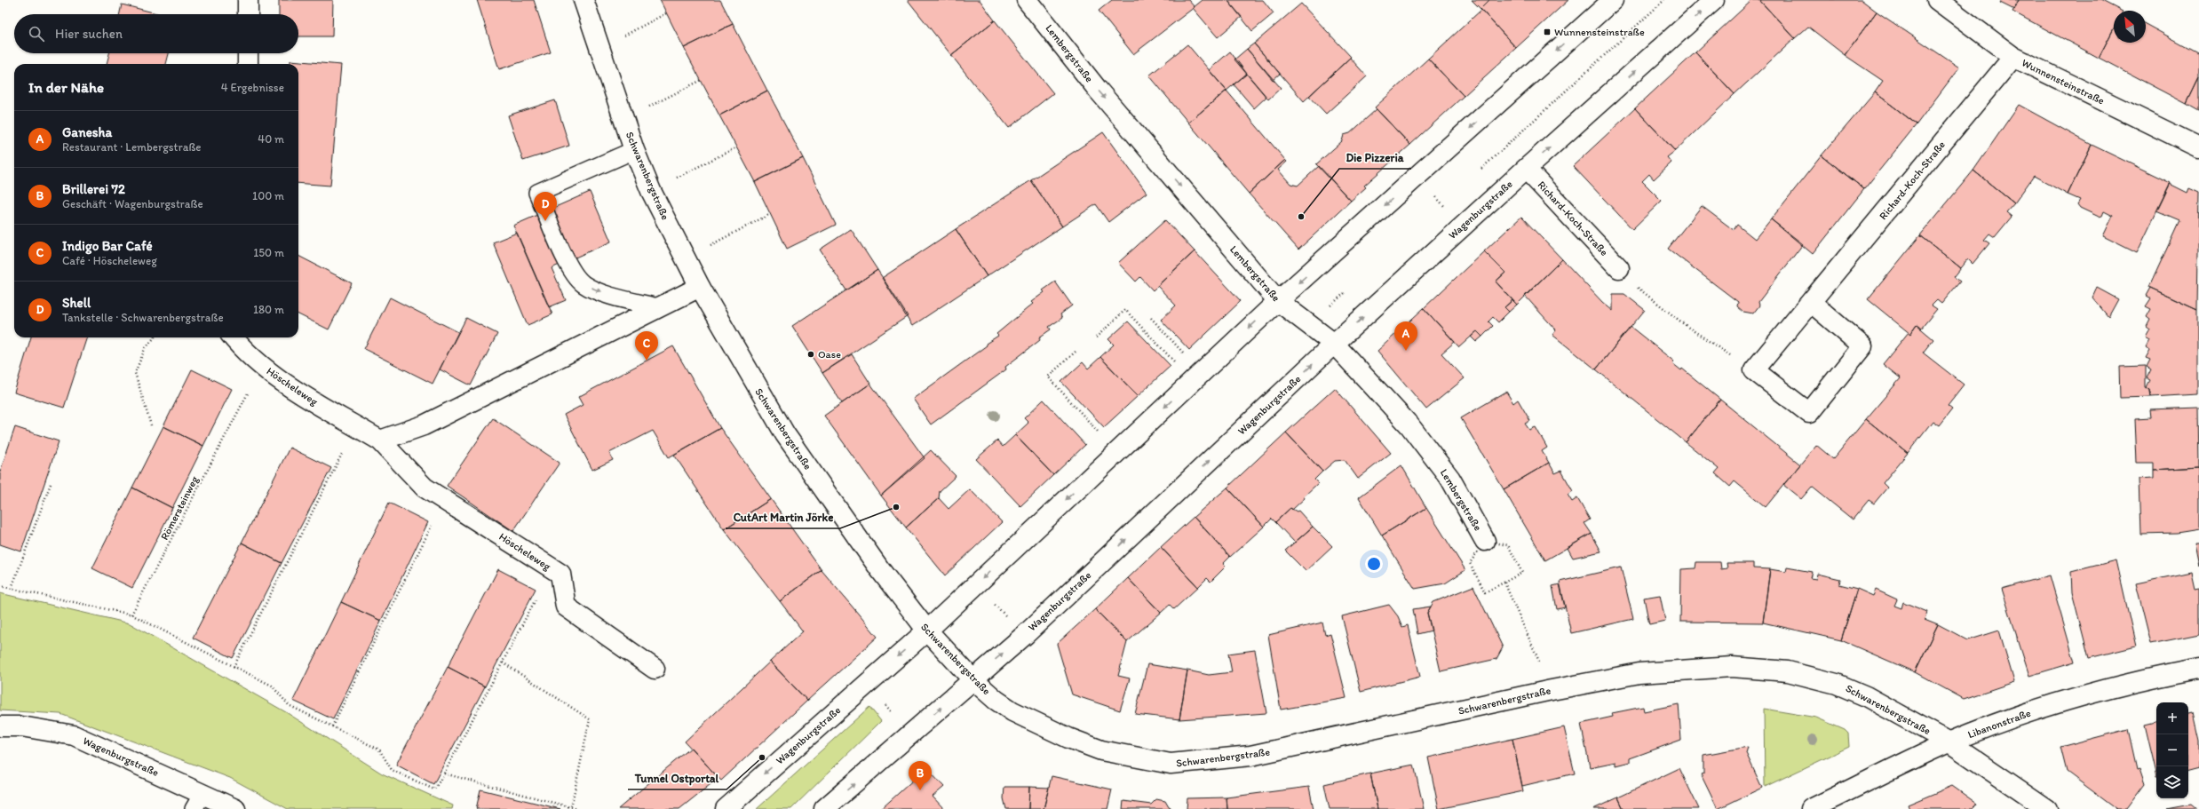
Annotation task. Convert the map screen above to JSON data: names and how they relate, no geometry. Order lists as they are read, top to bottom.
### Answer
{
  "streets": {
    "street": [
      "Lembergstraße",
      "Wunnensteinstraße",
      "Schwarenbergstraße",
      "Richard-Koch-Straße",
      "Wagenburgstraße",
      "Höscheleweg",
      "Libanonstraße"
    ],
    "path": ["Römersteinweg"]
  },
  "crossings": [
    ["Lembergstraße", "Wagenburgstraße"],
    ["Wunnensteinstraße", "Richard-Koch-Straße"],
    ["Schwarenbergstraße", "Wagenburgstraße"],
    ["Schwarenbergstraße", "Libanonstraße"],
    ["Richard-Koch-Straße", "Wagenburgstraße"]
  ],
  "one_way": ["Lembergstraße"],
  "places": {
    "transit": ["Wunnensteinstraße"],
    "other": [
      "Die Pizzeria",
      "Oase",
      "CutArt Martin Jörke",
      "Tunnel Ostportal"
    ]
  },
  "north": "top left",
  "page": {
    "search": "Hier suchen",
    "heading": ["In der Nähe", "4 Ergebnisse"],
    "list": [
      {
        "mark": "A",
        "name": "Ganesha",
        "note": "Restaurant · Lembergstraße",
        "value": "40 m"
      },
      {
        "mark": "B",
        "name": "Brillerei 72",
        "note": "Geschäft · Wagenburgstraße",
        "value": "100 m"
      },
      {
        "mark": "C",
        "name": "Indigo Bar Café",
        "note": "Café · Höscheleweg",
        "value": "150 m"
      },
      {
        "mark": "D",
        "name": "Shell",
        "note": "Tankstelle · Schwarenbergstraße",
        "value": "180 m"
      }
    ],
    "pins": [
      "D",
      "A",
      "C",
      "B"
    ],
    "map_buttons": ["+", "−"]
  }
}
